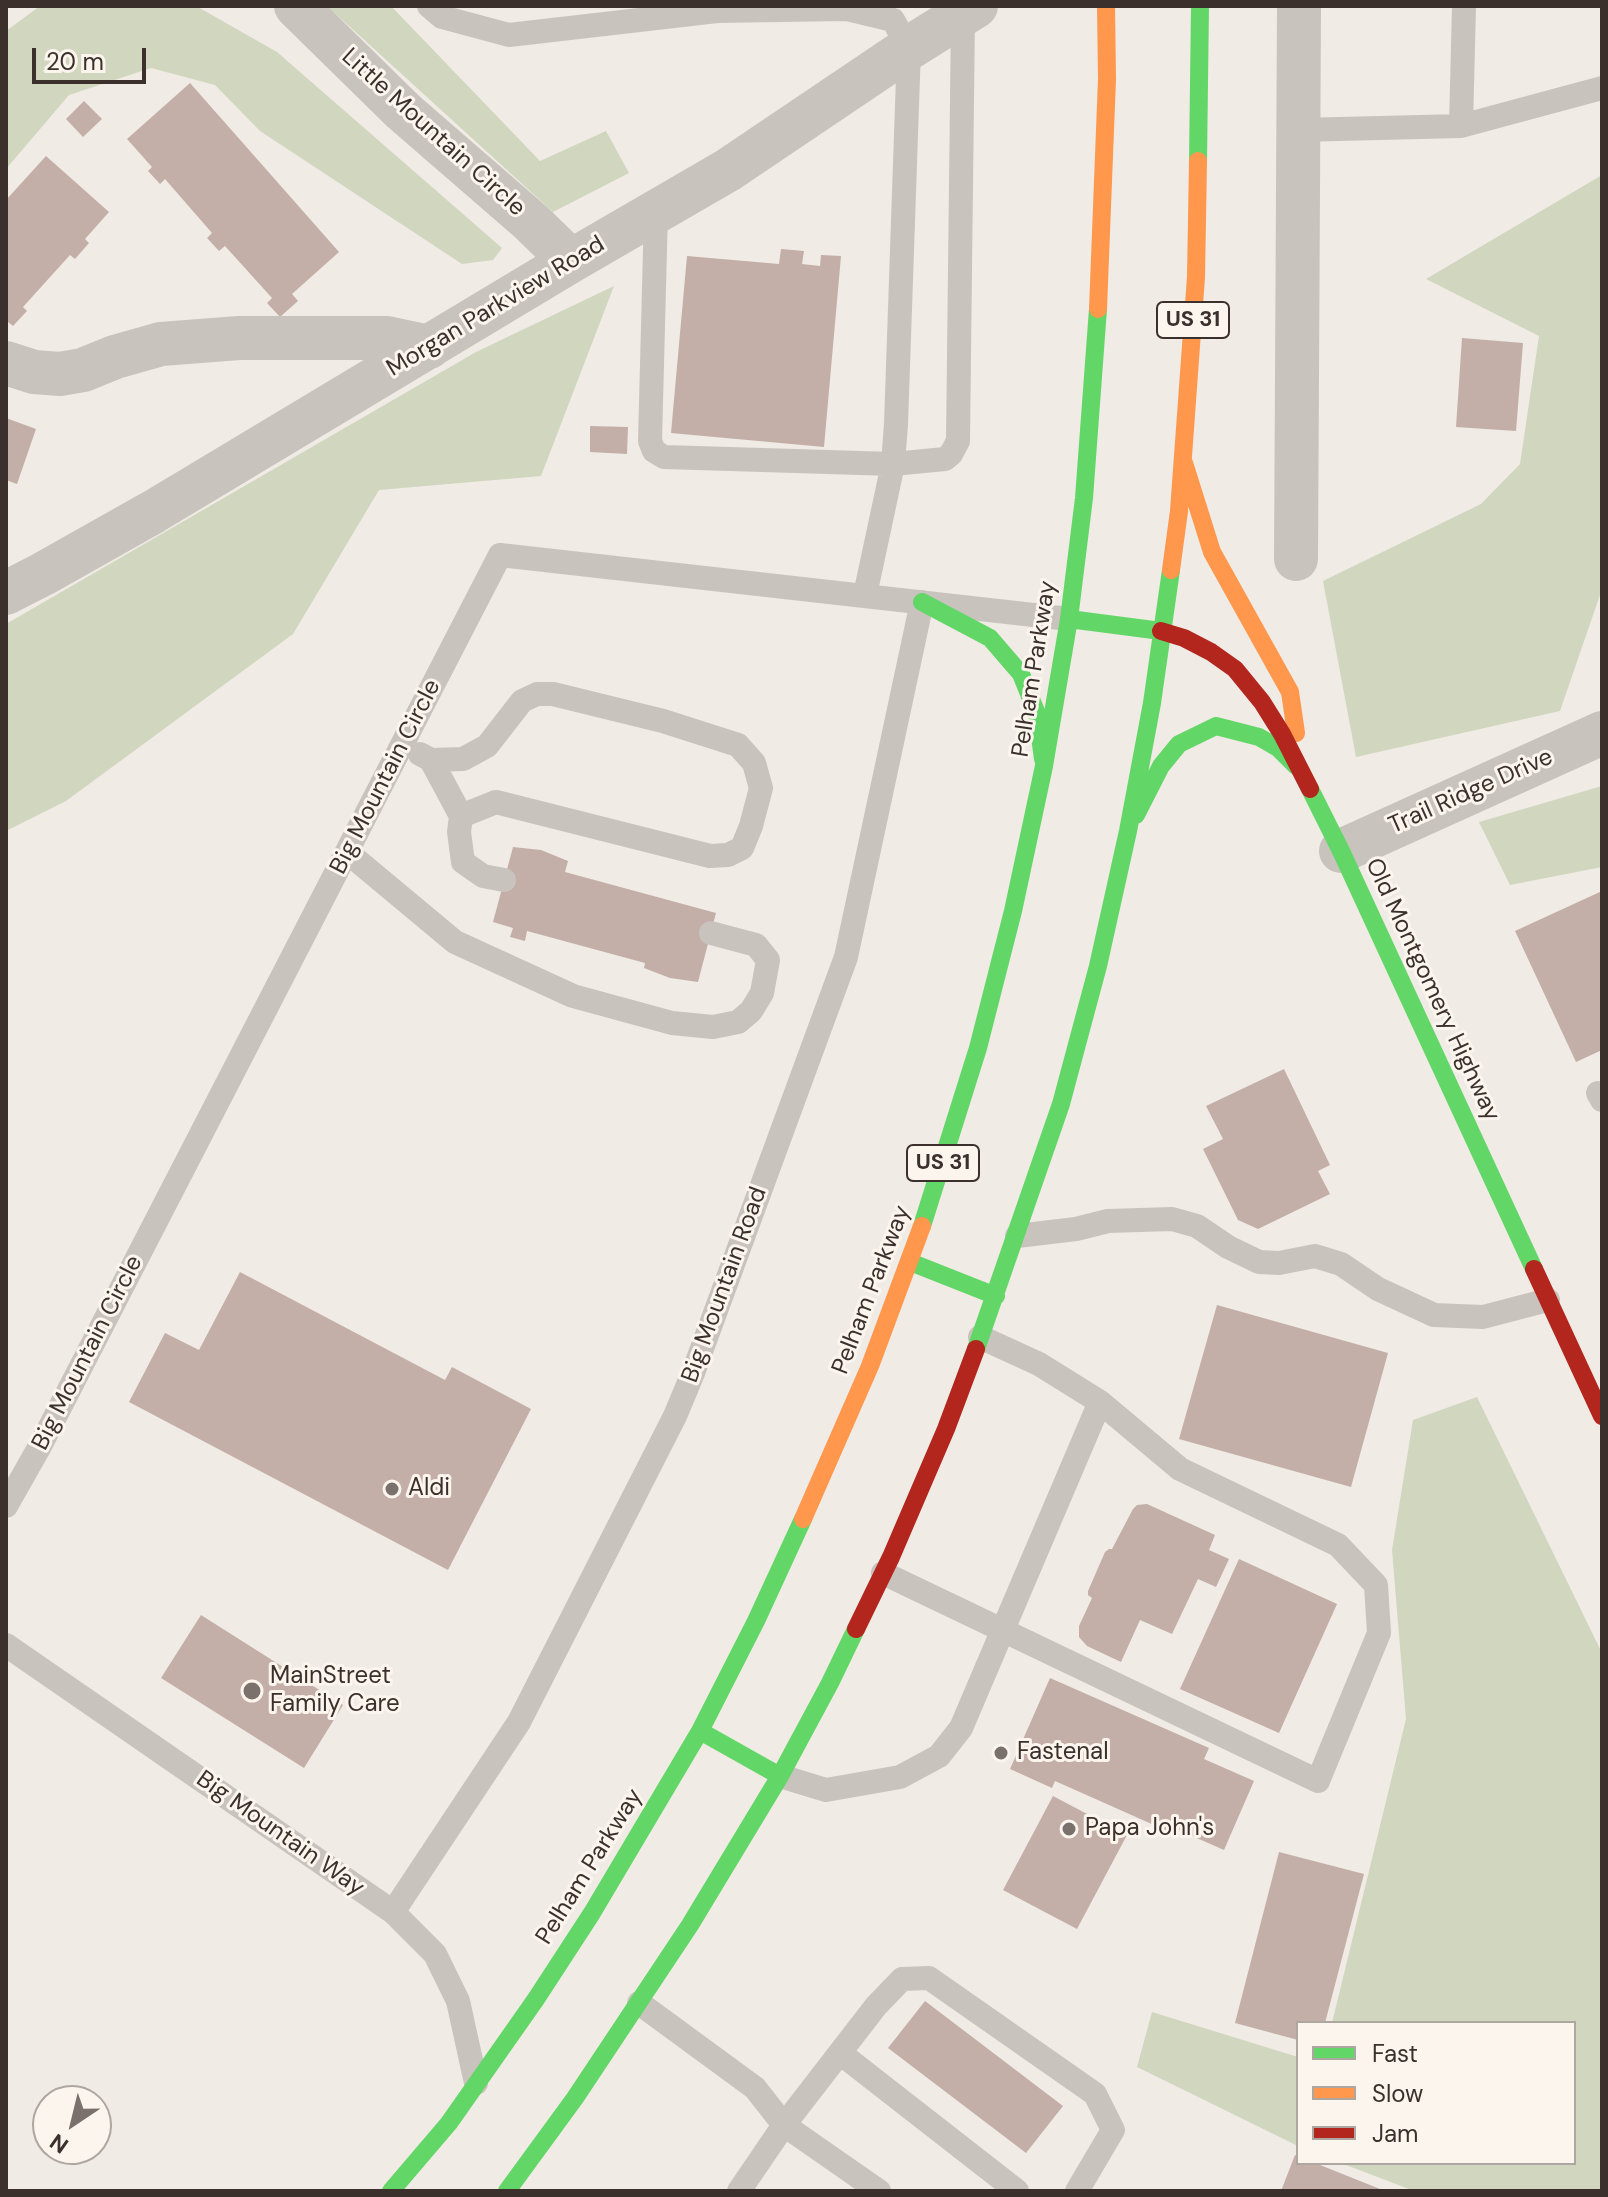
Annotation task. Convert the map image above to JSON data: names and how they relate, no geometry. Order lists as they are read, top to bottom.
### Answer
{
  "streets": {
    "main road": ["US 31", "Pelham Parkway", "Old Montgomery Highway"],
    "street": ["Little Mountain Circle", "Morgan Parkview Road", "Trail Ridge Drive"],
    "lane": ["Big Mountain Circle", "Big Mountain Road", "Big Mountain Way"]
  },
  "crossings": [
    ["Little Mountain Circle", "Morgan Parkview Road"],
    ["US 31", "Old Montgomery Highway"],
    ["Pelham Parkway", "Big Mountain Circle"],
    ["Pelham Parkway", "Old Montgomery Highway"],
    ["Pelham Parkway", "Big Mountain Way"],
    ["Big Mountain Circle", "Old Montgomery Highway"],
    ["Big Mountain Circle", "Big Mountain Road"],
    ["Trail Ridge Drive", "Old Montgomery Highway"],
    ["Big Mountain Road", "Big Mountain Way"]
  ],
  "places": [
    "Aldi",
    "MainStreet Family Care",
    "Fastenal",
    "Papa John's"
  ],
  "legend": ["Fast", "Slow", "Jam"],
  "scale_bar": "20 m",
  "north": "bottom left"
}
